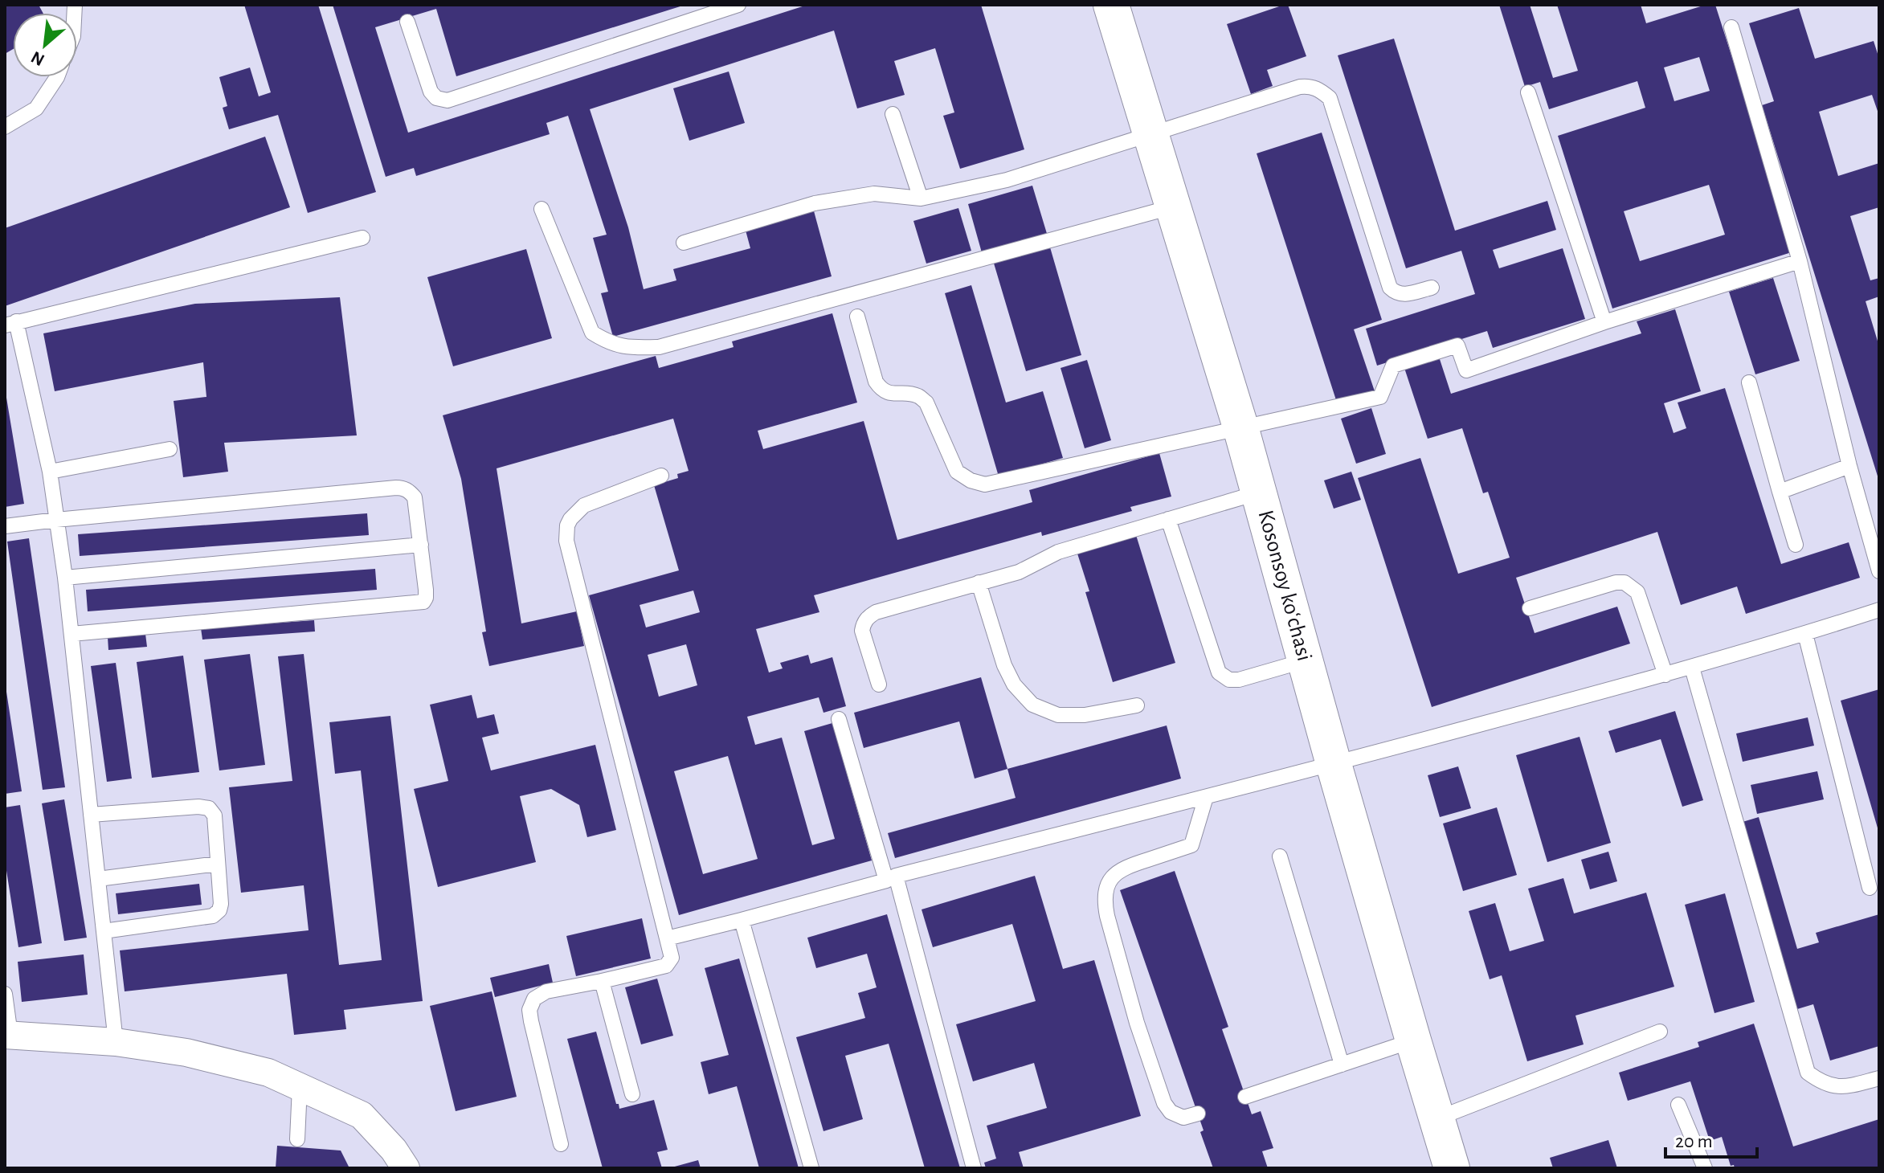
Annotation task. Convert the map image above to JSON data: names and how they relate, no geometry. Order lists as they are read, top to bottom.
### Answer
{
  "streets": {
    "main road": ["Kosonsoy koʻchasi"]
  },
  "scale_bar": "20 m",
  "north": "bottom left"
}
